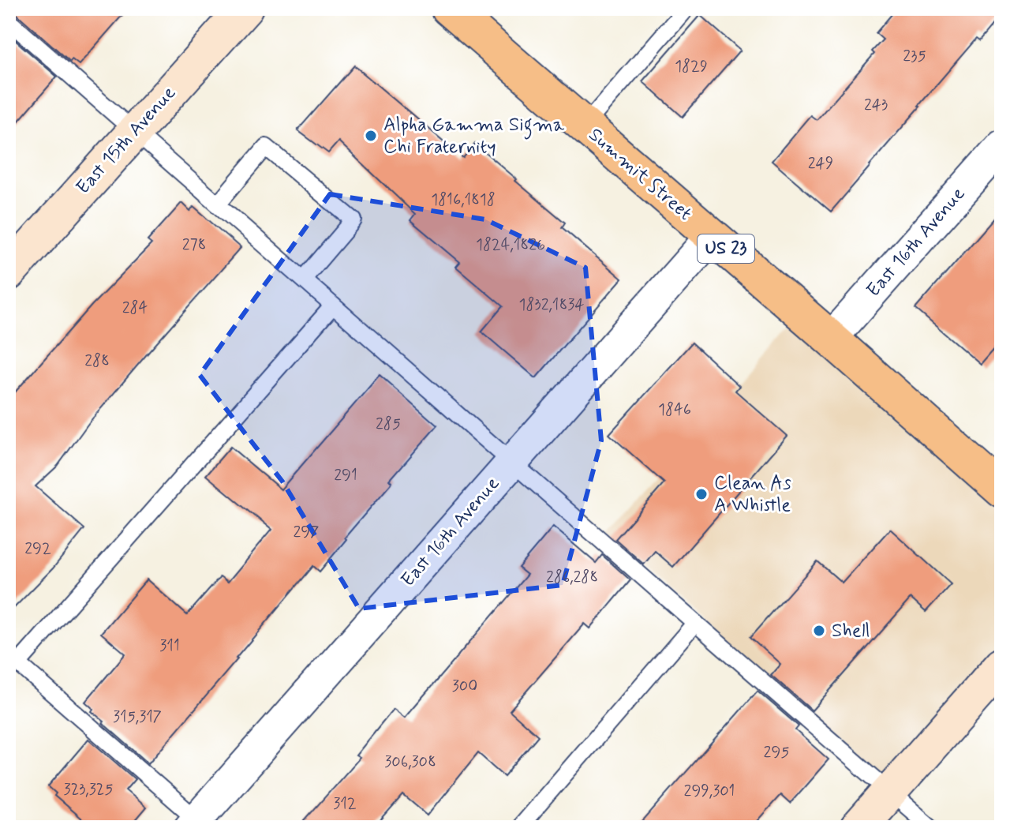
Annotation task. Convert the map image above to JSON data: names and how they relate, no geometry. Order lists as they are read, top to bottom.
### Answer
{
  "streets": {
    "main road": ["Summit Street", "US 23"],
    "street": ["East 15th Avenue", "East 16th Avenue"]
  },
  "crossings": [
    ["Summit Street", "East 16th Avenue"]
  ],
  "places": ["Alpha Gamma Sigma Chi Fraternity", "Clean As A Whistle", "Shell"],
  "house_numbers": [
    "235",
    "1829",
    "243",
    "249",
    "1816,1818",
    "278",
    "1824,1826",
    "1832,1834",
    "284",
    "288",
    "1846",
    "285",
    "291",
    "297",
    "292",
    "286,288",
    "311",
    "300",
    "315,317",
    "295",
    "306,308",
    "323,325",
    "299,301",
    "312"
  ]
}
